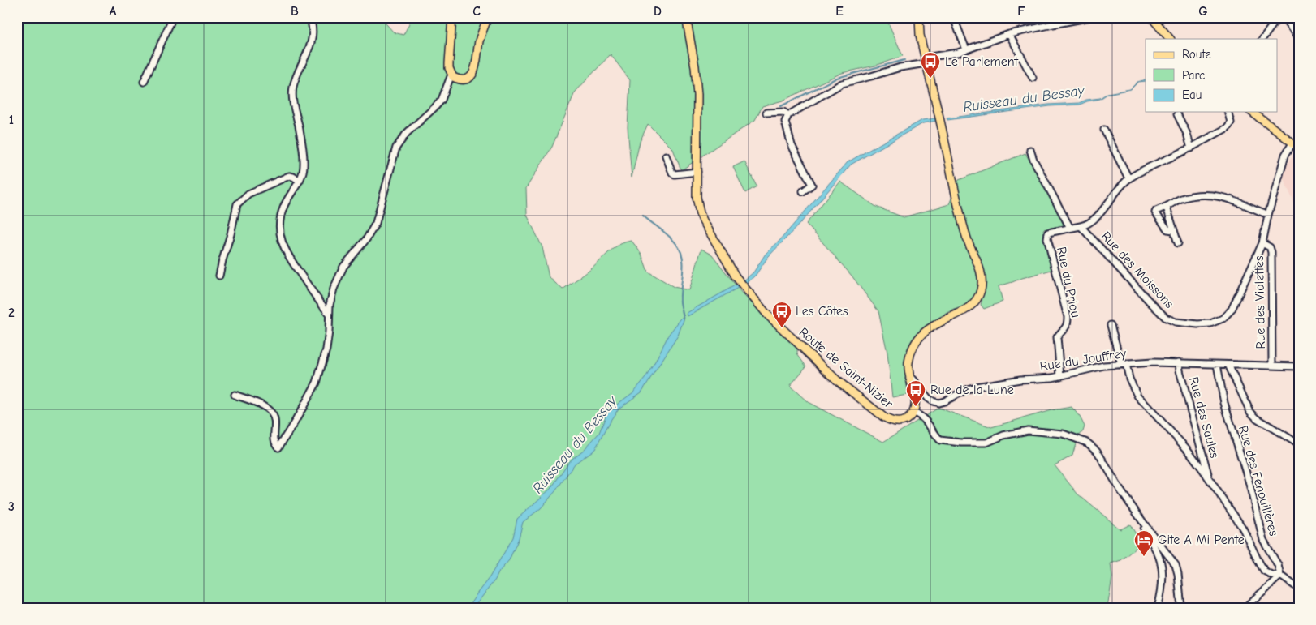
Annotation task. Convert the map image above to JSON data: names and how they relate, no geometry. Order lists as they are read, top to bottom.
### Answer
{
  "streets": {
    "main road": ["Route de Saint-Nizier"],
    "street": [
      "Rue des Moissons",
      "Rue du Priou",
      "Rue des Violettes",
      "Rue du Jouffrey",
      "Rue des Saules",
      "Rue des Fenouillères"
    ]
  },
  "crossings": [
    ["Rue des Moissons", "Rue des Violettes"],
    ["Rue du Priou", "Rue du Jouffrey"],
    ["Rue des Violettes", "Rue du Jouffrey"],
    ["Rue du Jouffrey", "Route de Saint-Nizier"],
    ["Rue du Jouffrey", "Rue des Saules"],
    ["Rue du Jouffrey", "Rue des Fenouillères"],
    ["Rue des Saules", "Rue des Fenouillères"]
  ],
  "water": ["Ruisseau du Bessay"],
  "places": {
    "bus stop": ["Le Parlement", "Les Côtes", "Rue de la Lune"],
    "hotel": ["Gite A Mi Pente"]
  },
  "legend": ["Route", "Parc", "Eau"],
  "grid": {
    "columns": [
      "A",
      "B",
      "C",
      "D",
      "E",
      "F",
      "G"
    ],
    "rows": ["1", "2", "3"]
  }
}
